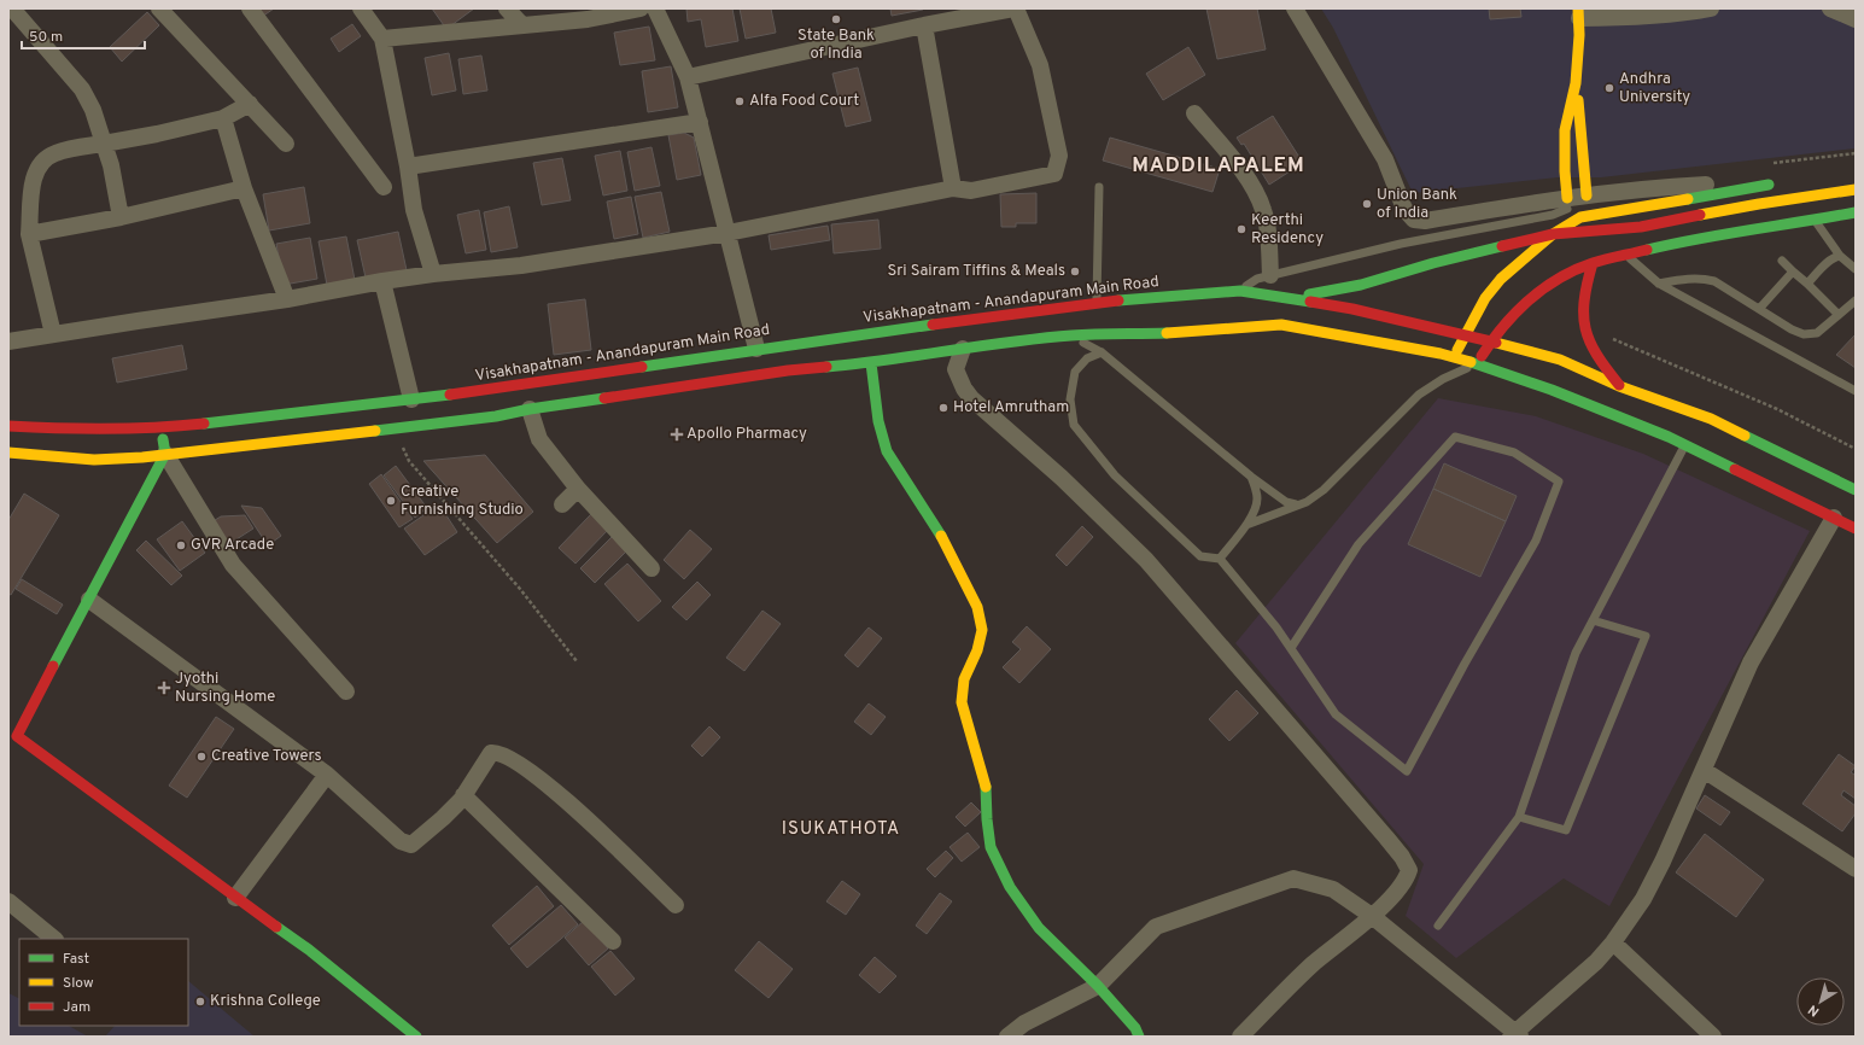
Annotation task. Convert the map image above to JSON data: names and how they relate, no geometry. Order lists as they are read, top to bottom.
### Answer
{
  "streets": {
    "main road": ["Visakhapatnam - Anandapuram Main Road"]
  },
  "districts": ["MADDILAPALEM", "ISUKATHOTA"],
  "places": {
    "other": [
      "State Bank of India",
      "Andhra University",
      "Alfa Food Court",
      "Union Bank of India",
      "Keerthi Residency",
      "Sri Sairam Tiffins & Meals",
      "Hotel Amrutham",
      "Creative Furnishing Studio",
      "GVR Arcade",
      "Creative Towers",
      "Krishna College"
    ],
    "health": ["Apollo Pharmacy", "Jyothi Nursing Home"]
  },
  "legend": ["Fast", "Slow", "Jam"],
  "scale_bar": "50 m",
  "north": "bottom left"
}
